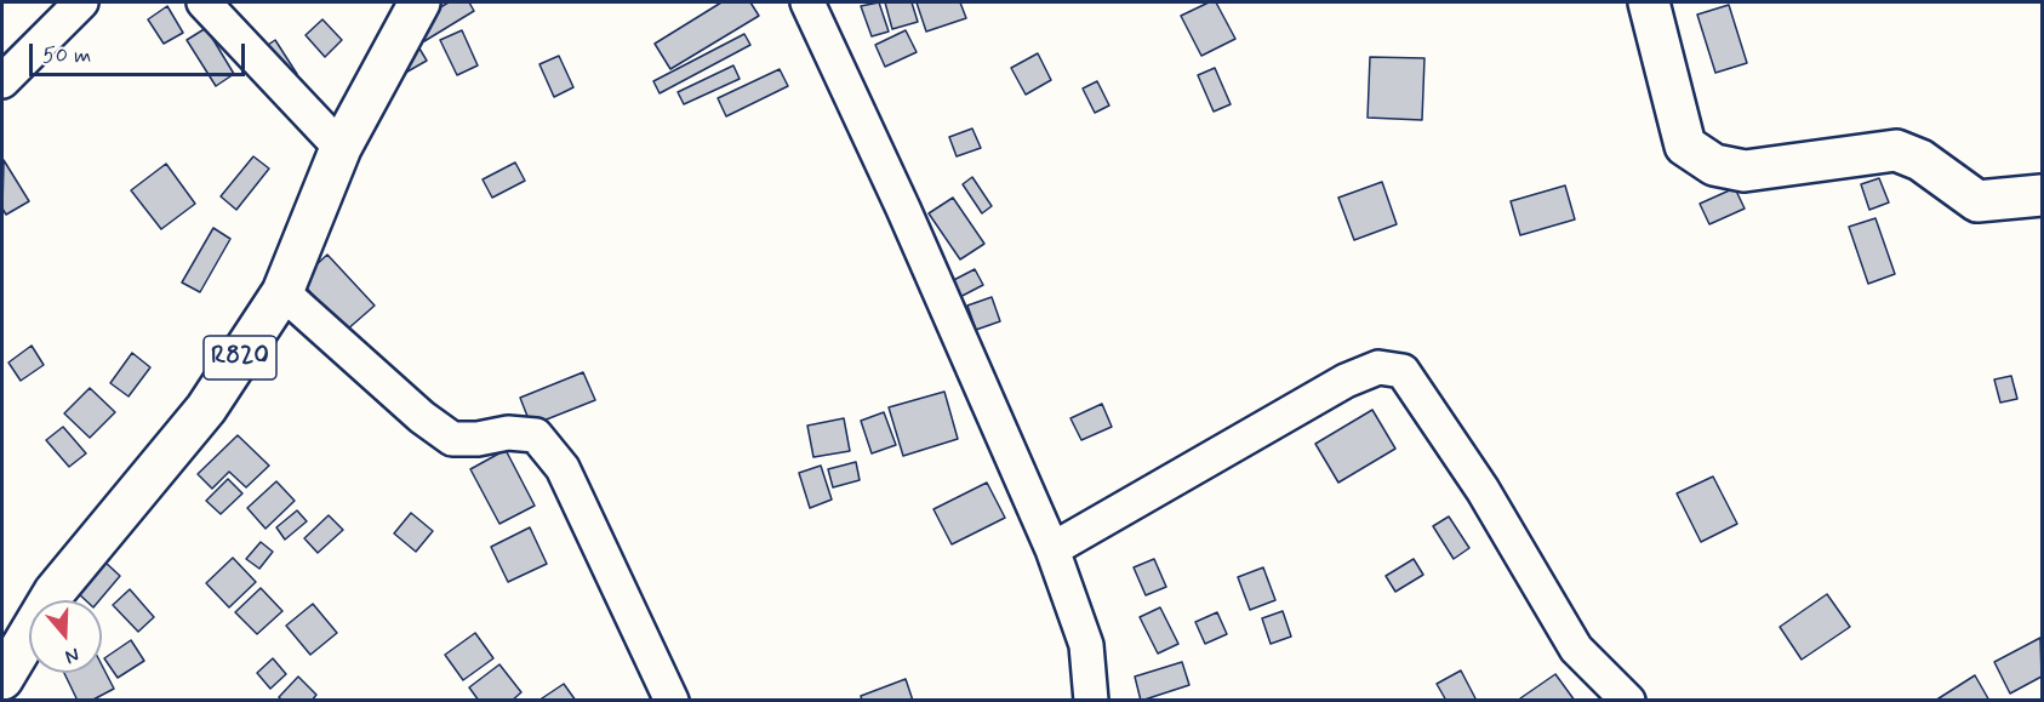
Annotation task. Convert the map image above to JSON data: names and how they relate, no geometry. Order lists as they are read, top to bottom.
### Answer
{
  "streets": {
    "main road": ["R820"]
  },
  "scale_bar": "50 m",
  "north": "bottom"
}
